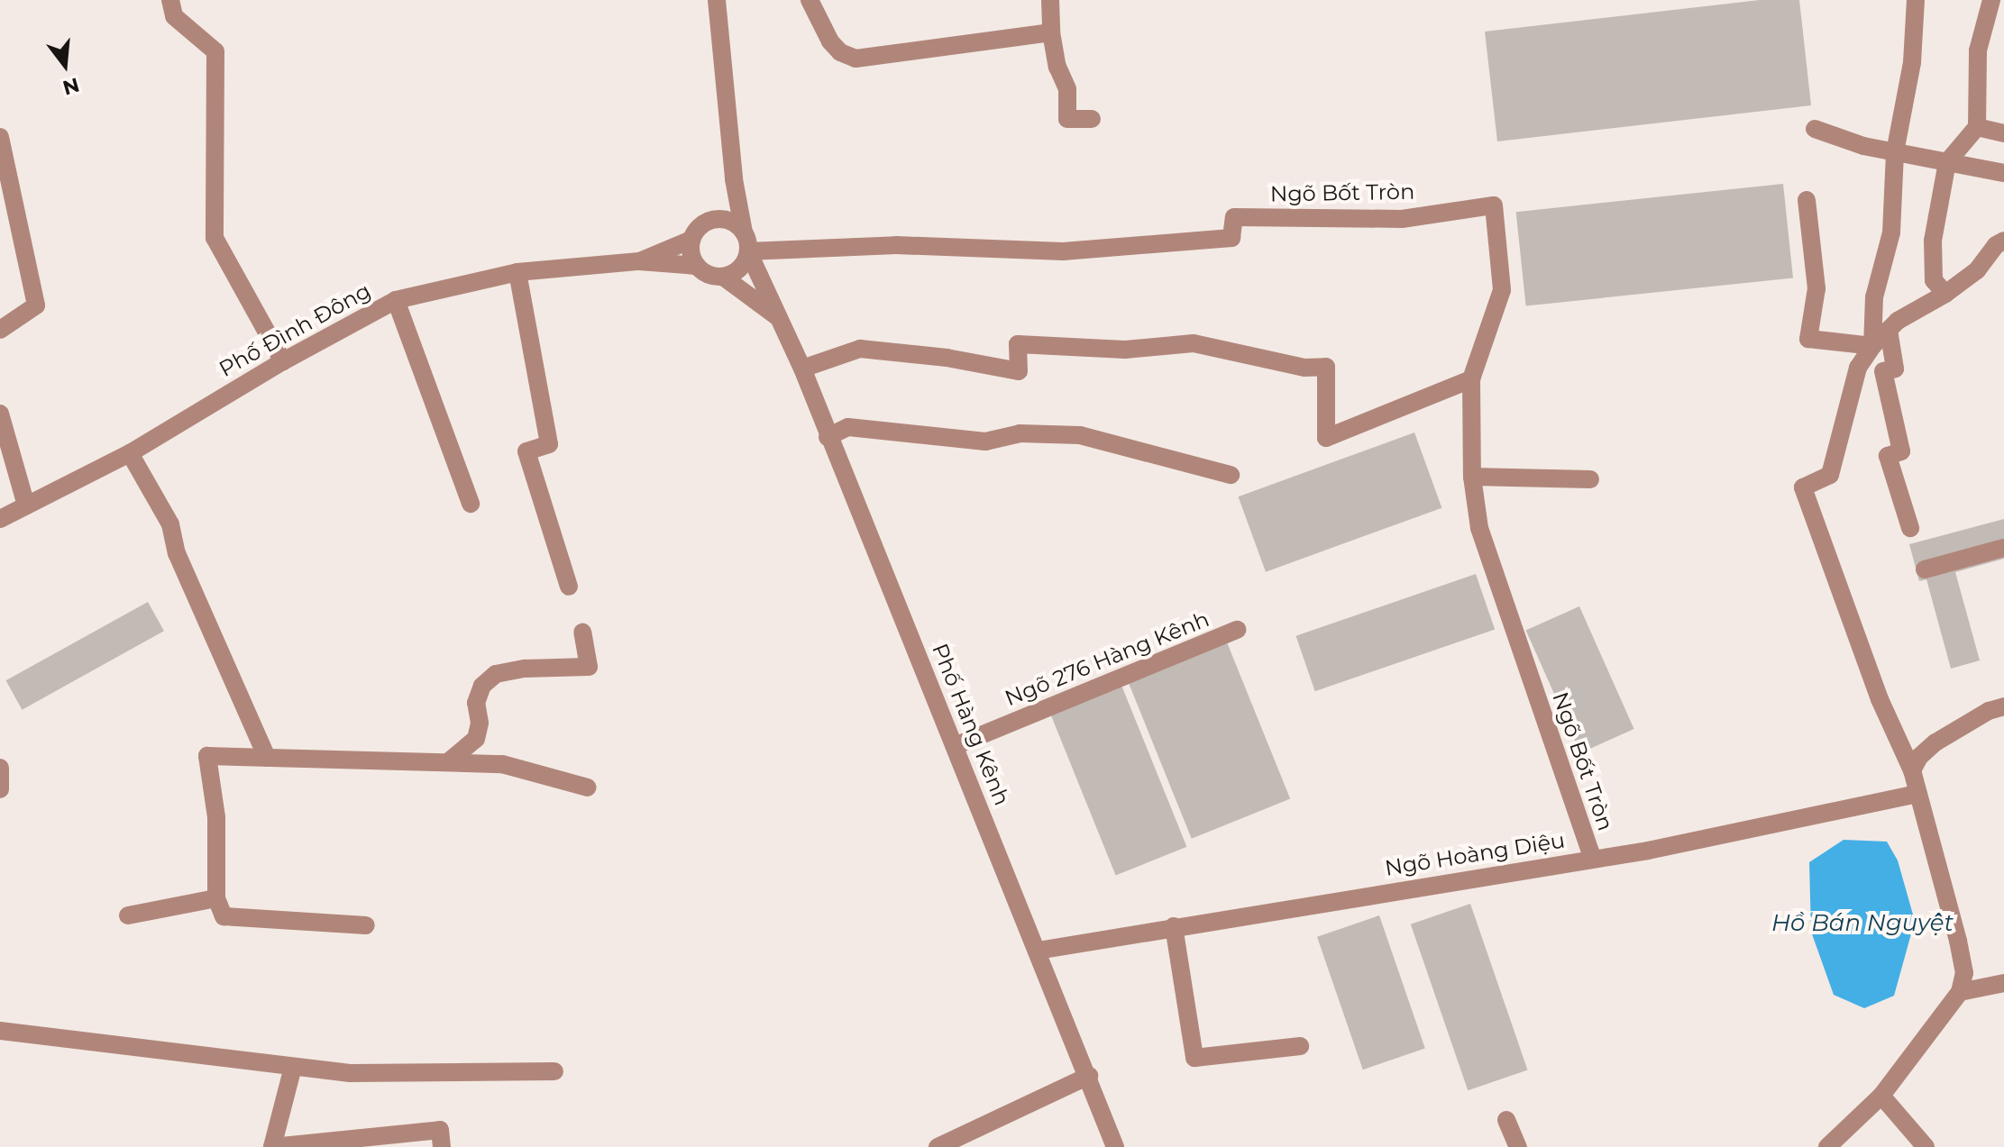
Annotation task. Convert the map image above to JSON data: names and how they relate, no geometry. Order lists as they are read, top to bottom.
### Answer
{
  "streets": {
    "street": [
      "Ngõ Bốt Tròn",
      "Phố Đình Đông",
      "Ngõ 276 Hàng Kênh",
      "Phố Hàng Kênh",
      "Ngõ Hoàng Diệu"
    ]
  },
  "crossings": [
    ["Ngõ Bốt Tròn", "Phố Đình Đông"],
    ["Ngõ Bốt Tròn", "Phố Hàng Kênh"],
    ["Ngõ Bốt Tròn", "Ngõ Hoàng Diệu"],
    ["Phố Đình Đông", "Phố Hàng Kênh"],
    ["Ngõ 276 Hàng Kênh", "Phố Hàng Kênh"],
    ["Phố Hàng Kênh", "Ngõ Hoàng Diệu"]
  ],
  "water": ["Hồ Bán Nguyệt"],
  "north": "bottom"
}
